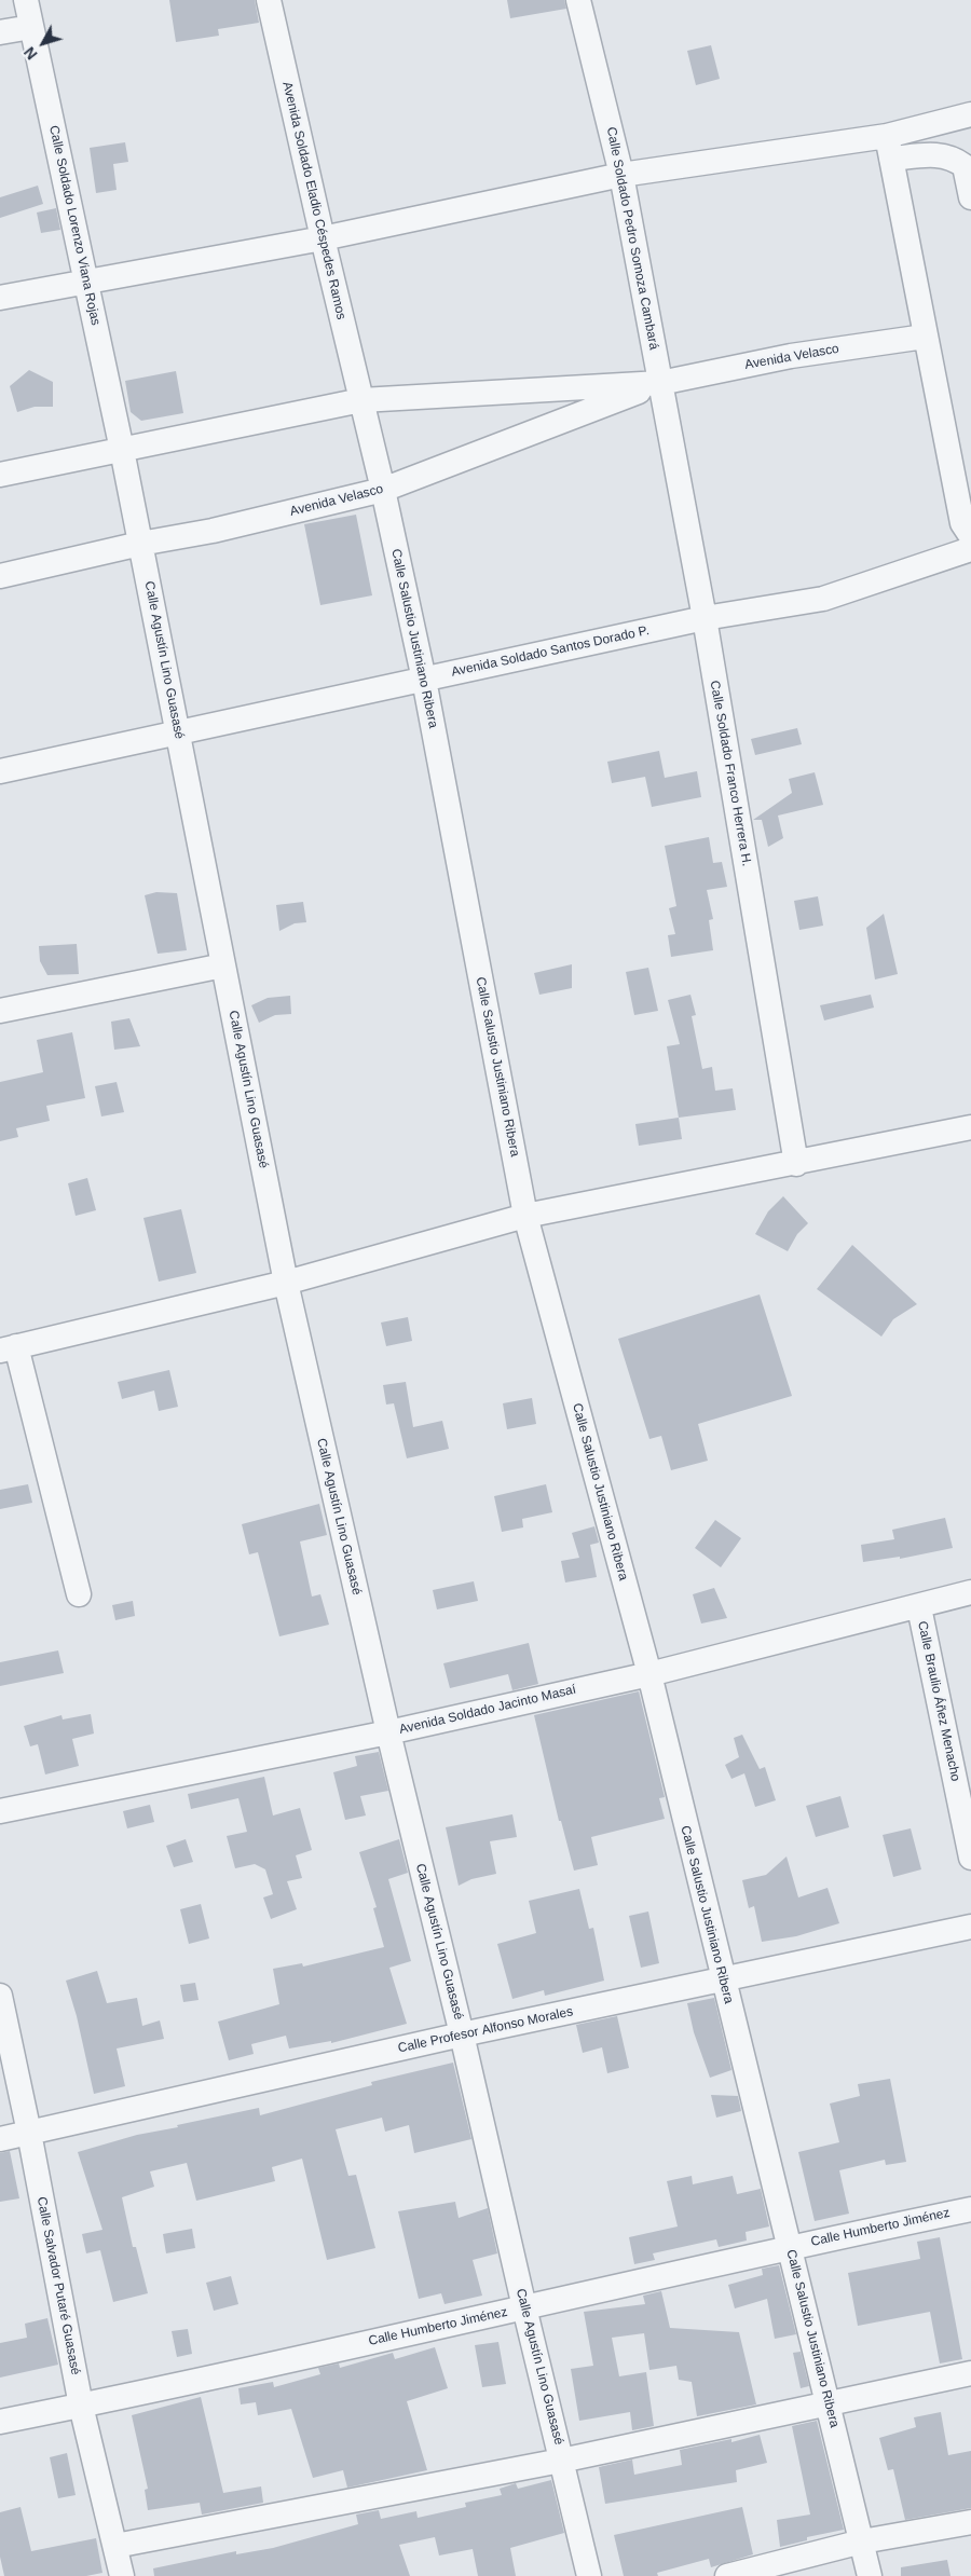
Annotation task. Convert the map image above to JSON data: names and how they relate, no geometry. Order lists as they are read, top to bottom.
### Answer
{
  "streets": {
    "street": [
      "Avenida Soldado Eladio Céspedes Ramos",
      "Calle Soldado Lorenzo Viana Rojas",
      "Calle Soldado Pedro Somoza Cambará",
      "Avenida Velasco",
      "Calle Salustio Justiniano Ribera",
      "Avenida Soldado Santos Dorado P.",
      "Calle Agustín Lino Guasasé",
      "Calle Soldado Franco Herrera H.",
      "Calle Braulio Áñez Menacho",
      "Avenida Soldado Jacinto Masaí",
      "Calle Profesor Alfonso Morales",
      "Calle Humberto Jiménez",
      "Calle Salvador Putaré Guasasé"
    ]
  },
  "crossings": [
    ["Avenida Soldado Eladio Céspedes Ramos", "Avenida Velasco"],
    ["Avenida Soldado Eladio Céspedes Ramos", "Calle Salustio Justiniano Ribera"],
    ["Calle Soldado Lorenzo Viana Rojas", "Avenida Velasco"],
    ["Calle Soldado Lorenzo Viana Rojas", "Calle Agustín Lino Guasasé"],
    ["Calle Soldado Pedro Somoza Cambará", "Avenida Velasco"],
    ["Calle Soldado Pedro Somoza Cambará", "Calle Soldado Franco Herrera H."],
    ["Avenida Velasco", "Calle Salustio Justiniano Ribera"],
    ["Avenida Velasco", "Calle Agustín Lino Guasasé"],
    ["Avenida Velasco", "Calle Soldado Franco Herrera H."],
    ["Calle Salustio Justiniano Ribera", "Avenida Soldado Santos Dorado P."],
    ["Calle Salustio Justiniano Ribera", "Avenida Soldado Jacinto Masaí"],
    ["Calle Salustio Justiniano Ribera", "Calle Profesor Alfonso Morales"],
    ["Calle Salustio Justiniano Ribera", "Calle Humberto Jiménez"],
    ["Avenida Soldado Santos Dorado P.", "Calle Agustín Lino Guasasé"],
    ["Avenida Soldado Santos Dorado P.", "Calle Soldado Franco Herrera H."],
    ["Calle Agustín Lino Guasasé", "Avenida Soldado Jacinto Masaí"],
    ["Calle Agustín Lino Guasasé", "Calle Profesor Alfonso Morales"],
    ["Calle Agustín Lino Guasasé", "Calle Humberto Jiménez"],
    ["Calle Braulio Áñez Menacho", "Avenida Soldado Jacinto Masaí"],
    ["Calle Profesor Alfonso Morales", "Calle Salvador Putaré Guasasé"],
    ["Calle Humberto Jiménez", "Calle Salvador Putaré Guasasé"]
  ],
  "north": "bottom left"
}
